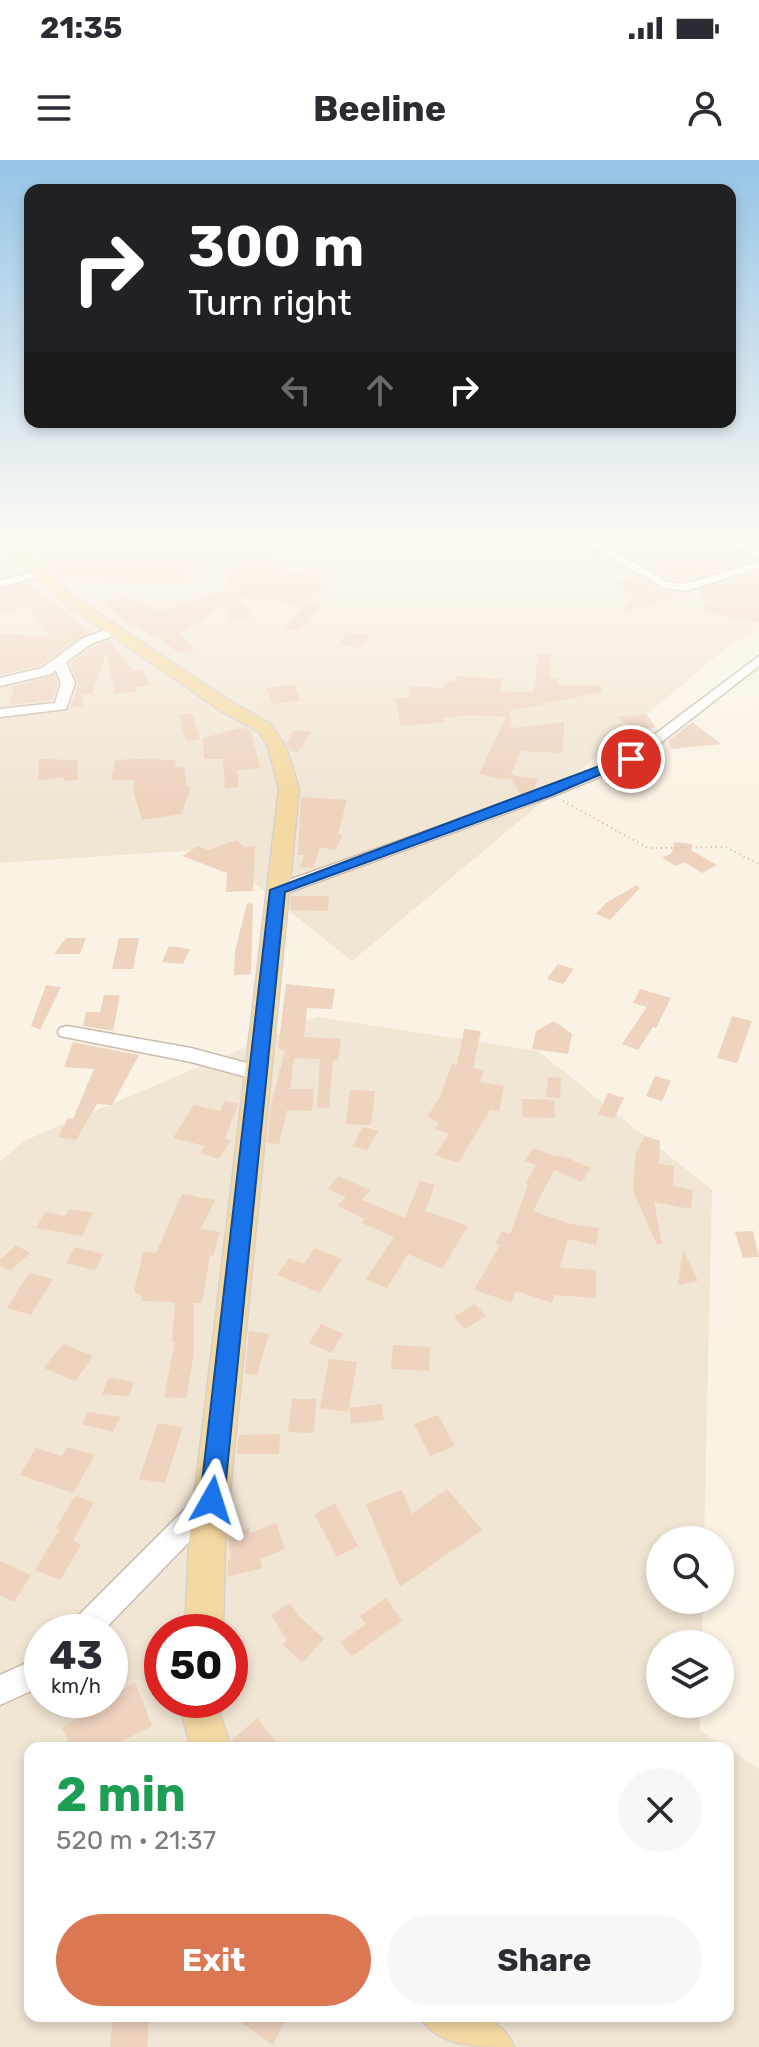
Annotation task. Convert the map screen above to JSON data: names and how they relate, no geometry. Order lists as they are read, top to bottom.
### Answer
{
  "page": {
    "status": "21:35",
    "header": "Beeline",
    "turn": ["300 m", "Turn right"],
    "speed": "43 km/h",
    "limit": "50",
    "heading": ["2 min", "520 m · 21:37"],
    "buttons": ["Exit", "Share"]
  }
}
